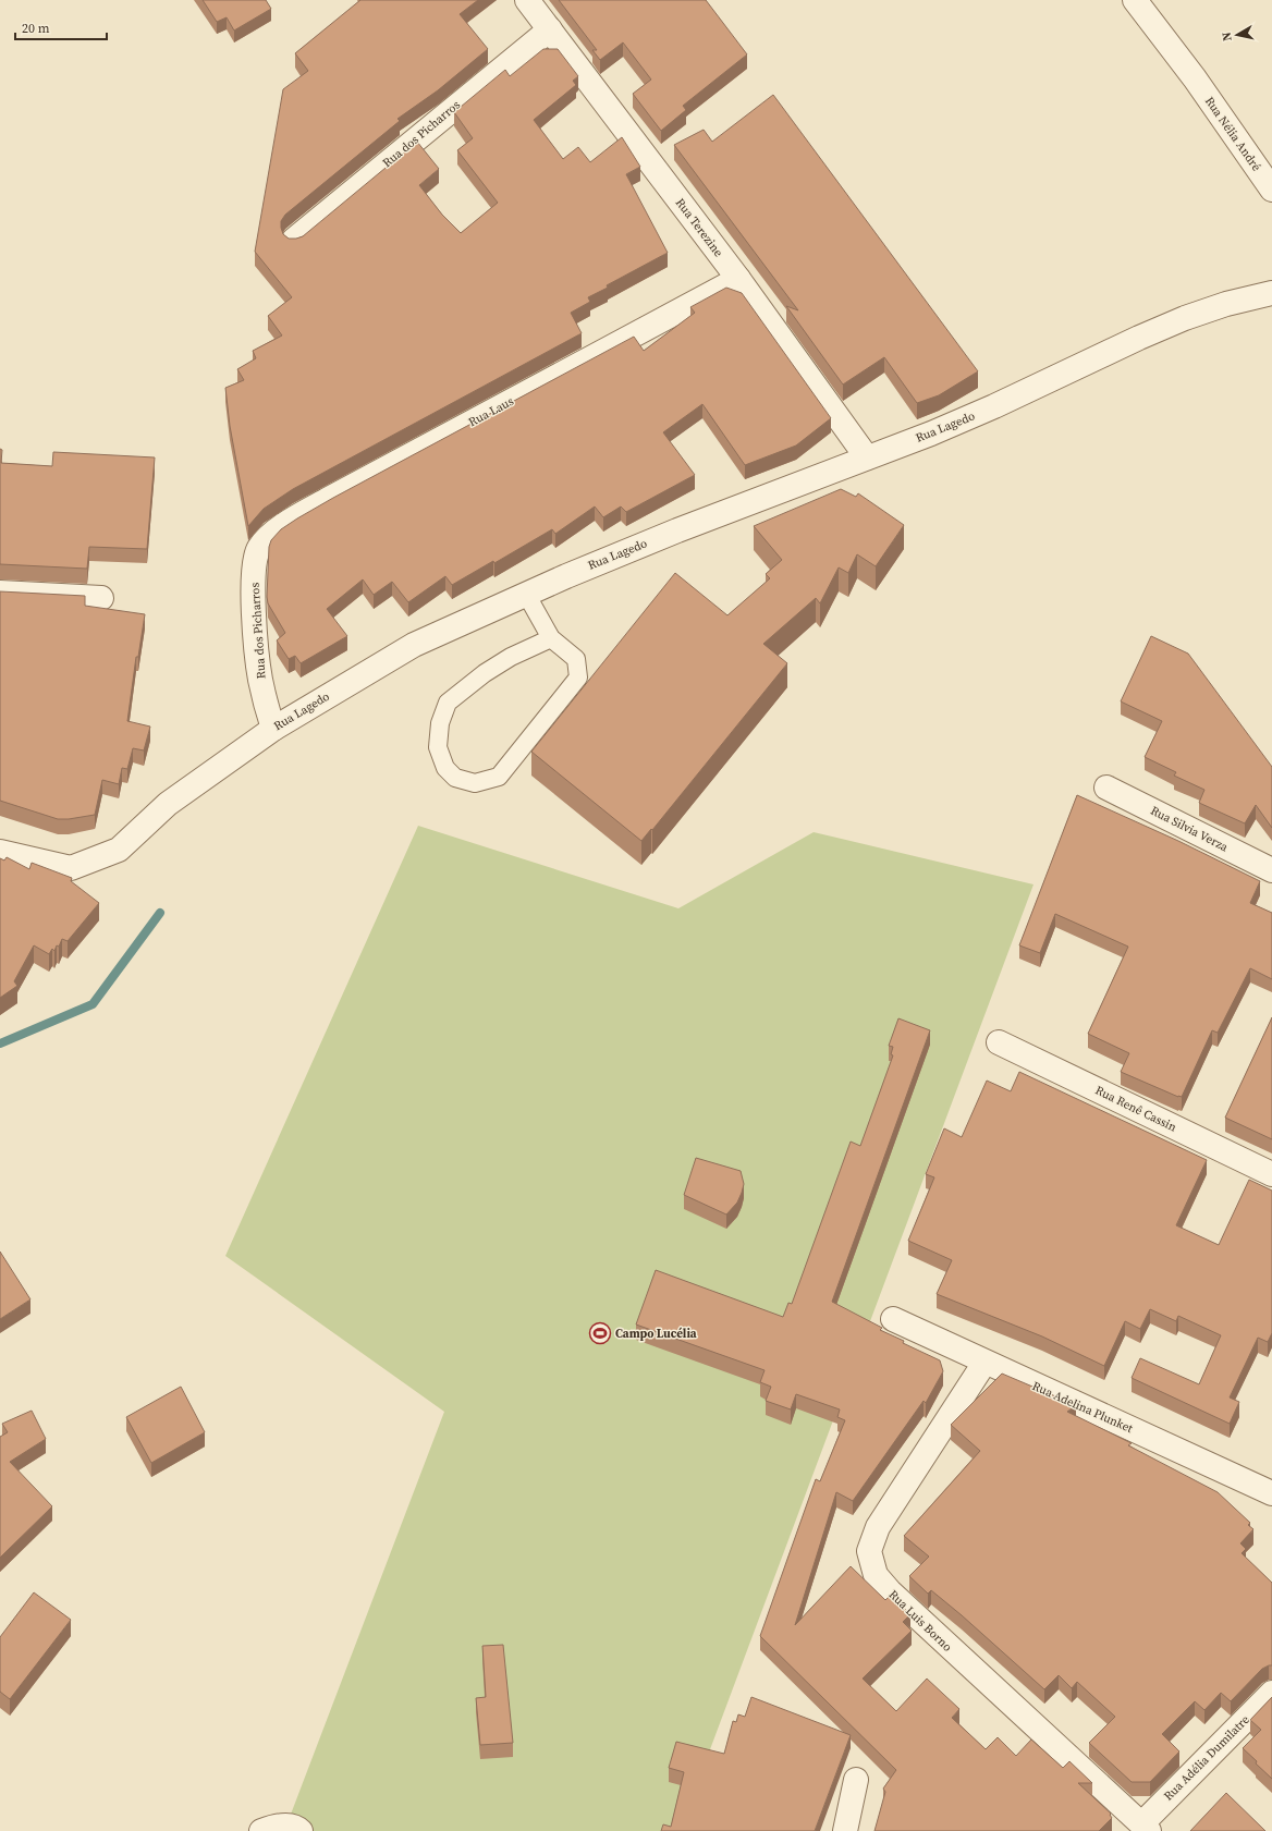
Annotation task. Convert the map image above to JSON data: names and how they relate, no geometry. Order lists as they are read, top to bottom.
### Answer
{
  "streets": {
    "street": [
      "Rua dos Picharros",
      "Rua Nélia André",
      "Rua Terezine",
      "Rua Laus",
      "Rua Lagedo",
      "Rua Silvia Verza",
      "Rua Renê Cassin",
      "Rua Adelina Plunket",
      "Rua Luis Borno",
      "Rua Adélia Dumilatre"
    ]
  },
  "crossings": [
    ["Rua dos Picharros", "Rua Terezine"],
    ["Rua dos Picharros", "Rua Laus"],
    ["Rua dos Picharros", "Rua Lagedo"],
    ["Rua Terezine", "Rua Laus"],
    ["Rua Terezine", "Rua Lagedo"],
    ["Rua Adelina Plunket", "Rua Luis Borno"],
    ["Rua Luis Borno", "Rua Adélia Dumilatre"]
  ],
  "places": {
    "sports": ["Campo Lucélia"]
  },
  "scale_bar": "20 m",
  "north": "left"
}
